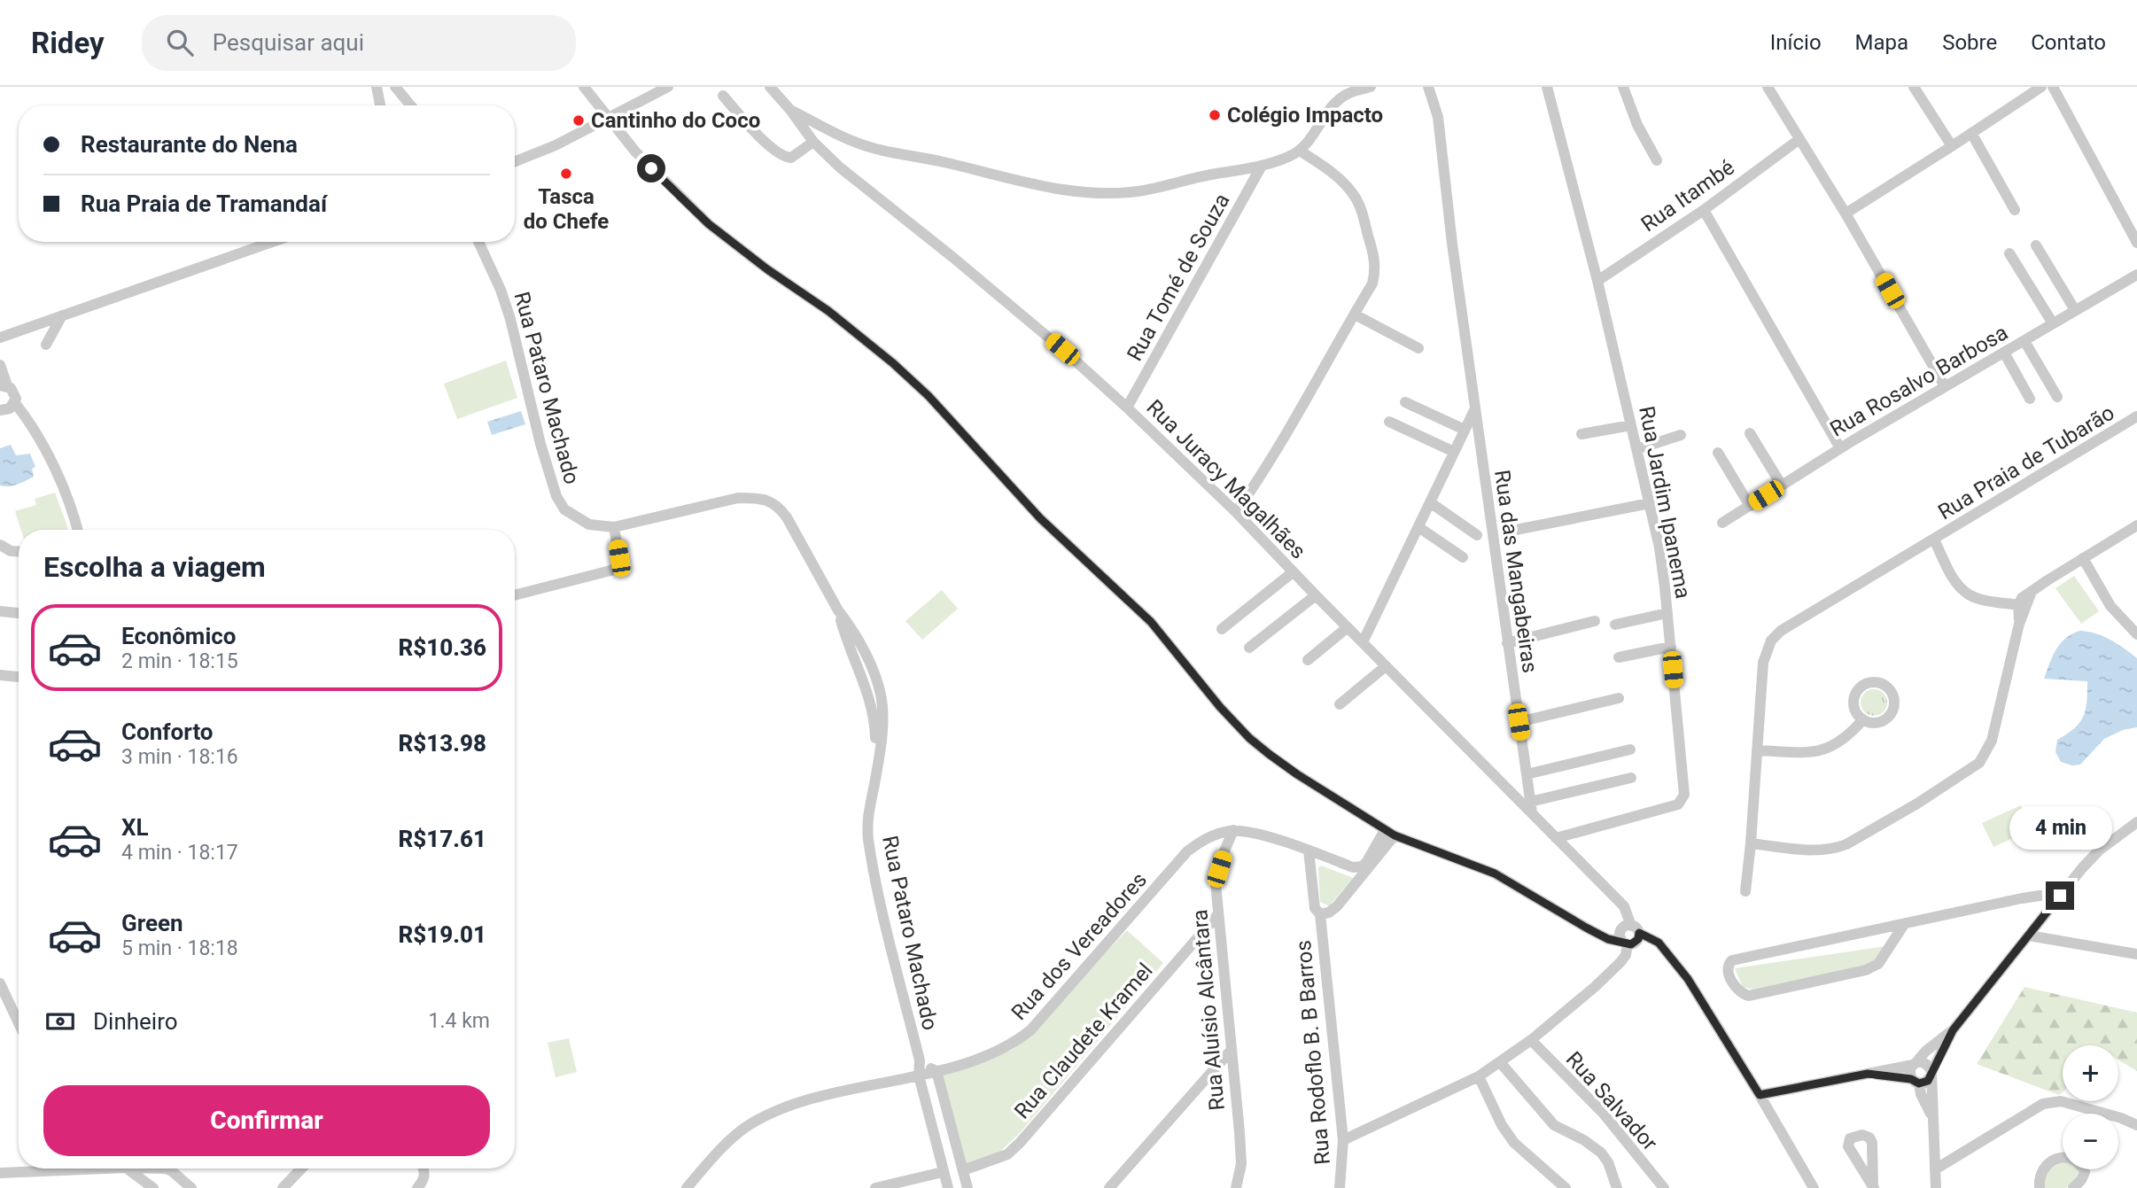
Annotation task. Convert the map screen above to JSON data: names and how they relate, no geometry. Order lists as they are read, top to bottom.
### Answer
{
  "streets": {
    "street": [
      "Rua Itambé",
      "Rua Tomé de Souza",
      "Rua Rosalvo Barbosa",
      "Rua Pataro Machado",
      "Rua Praia de Tubarão",
      "Rua Juracy Magalhães",
      "Rua Jardim Ipanema",
      "Rua das Mangabeiras",
      "Rua dos Vereadores",
      "Rua Aluísio Alcântara",
      "Rua Claudete Kramel",
      "Rua Rodoflo B. B Barros",
      "Rua Salvador"
    ]
  },
  "crossings": [
    ["Rua Itambé", "Rua Jardim Ipanema"],
    ["Rua Tomé de Souza", "Rua Juracy Magalhães"],
    ["Rua Pataro Machado", "Rua dos Vereadores"],
    ["Rua Juracy Magalhães", "Rua Jardim Ipanema"],
    ["Rua Juracy Magalhães", "Rua das Mangabeiras"],
    ["Rua dos Vereadores", "Rua Aluísio Alcântara"],
    ["Rua dos Vereadores", "Rua Rodoflo B. B Barros"],
    ["Rua Aluísio Alcântara", "Rua Claudete Kramel"]
  ],
  "places": ["Colégio Impacto", "Cantinho do Coco", "Tasca do Chefe"],
  "page": {
    "header": "Ridey",
    "search": "Pesquisar aqui",
    "nav": [
      "Início",
      "Mapa",
      "Sobre",
      "Contato"
    ],
    "banner": ["Restaurante do Nena", "Rua Praia de Tramandaí"],
    "heading": "Escolha a viagem",
    "list": [
      {
        "name": "Econômico",
        "note": "2 min · 18:15",
        "value": "R$10.36"
      },
      {
        "name": "Conforto",
        "note": "3 min · 18:16",
        "value": "R$13.98"
      },
      {
        "name": "XL",
        "note": "4 min · 18:17",
        "value": "R$17.61"
      },
      {
        "name": "Green",
        "note": "5 min · 18:18",
        "value": "R$19.01"
      }
    ],
    "bubble": "4 min",
    "pay": ["Dinheiro", "1.4 km"],
    "map_buttons": ["+", "−"],
    "buttons": "Confirmar"
  }
}
